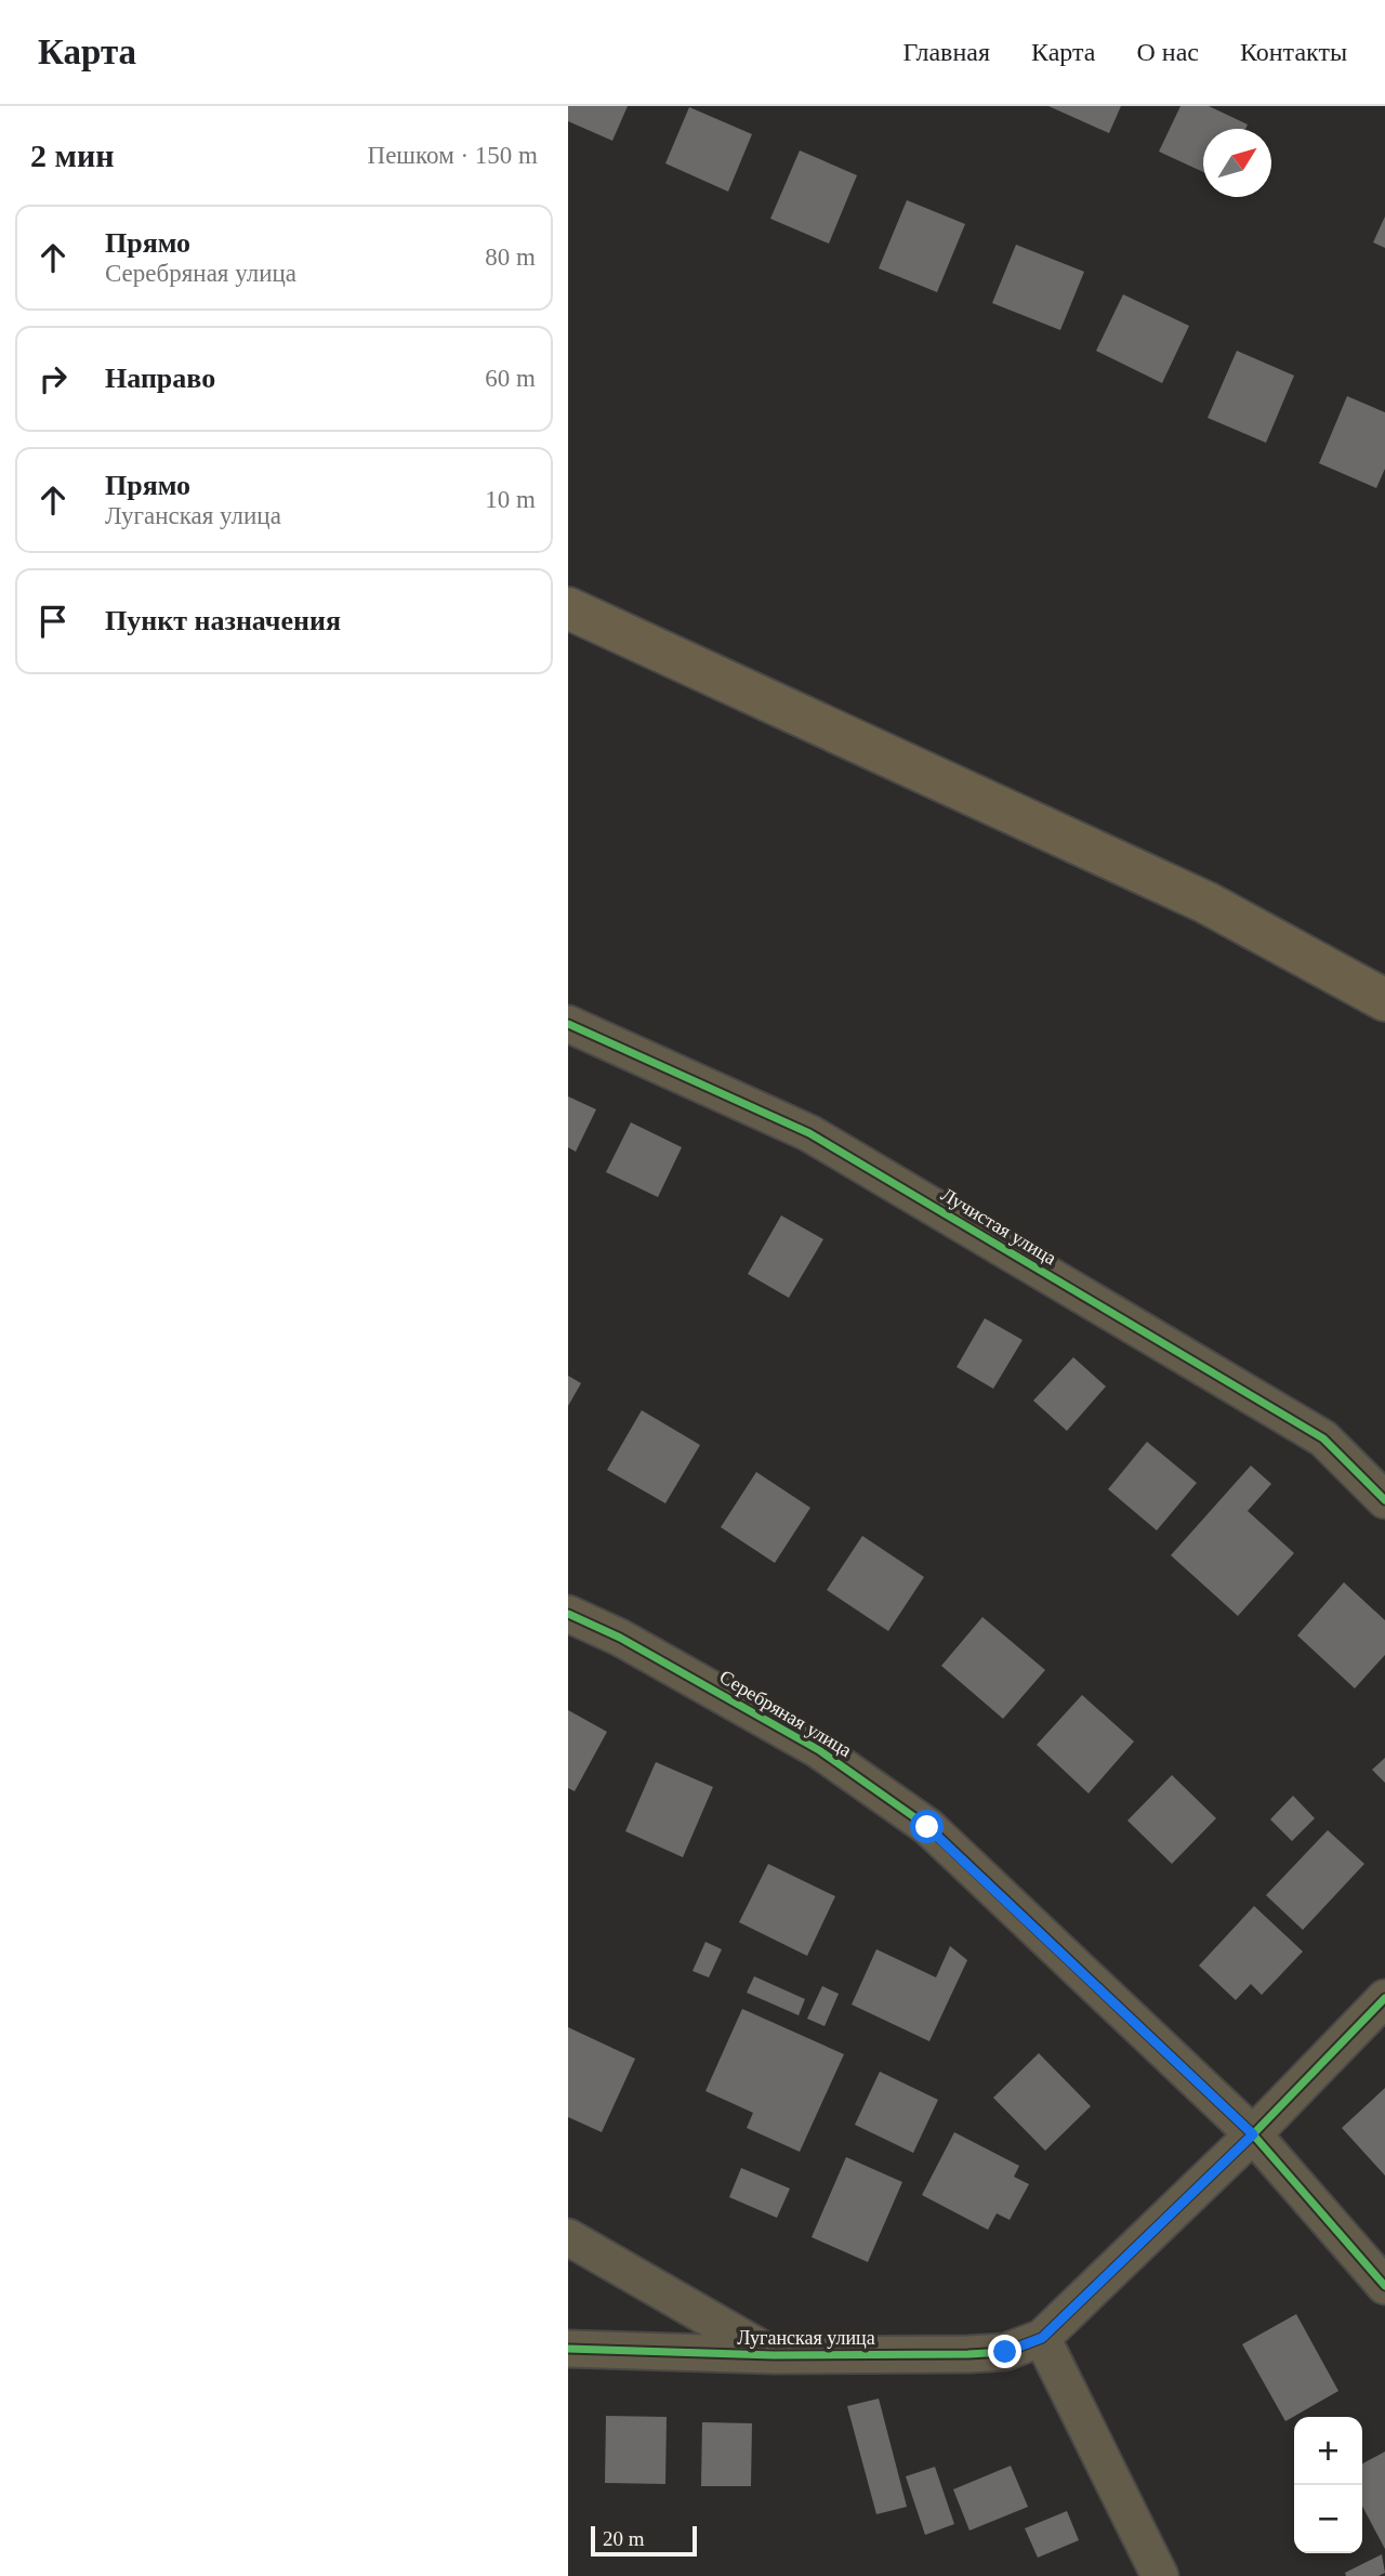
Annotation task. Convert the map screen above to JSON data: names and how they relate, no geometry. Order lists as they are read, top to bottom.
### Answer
{
  "streets": {
    "street": ["Лучистая улица", "Серебряная улица", "Луганская улица"]
  },
  "scale_bar": "20 m",
  "north": "top right",
  "page": {
    "header": "Карта",
    "nav": [
      "Главная",
      "Карта",
      "О нас",
      "Контакты"
    ],
    "heading": ["2 мин", "Пешком · 150 m"],
    "list": [
      ["Прямо", "Серебряная улица", "80 m"],
      ["Направо", "60 m"],
      ["Прямо", "Луганская улица", "10 m"],
      "Пункт назначения"
    ],
    "map_buttons": ["+", "−"],
    "scale": "20 m"
  }
}
